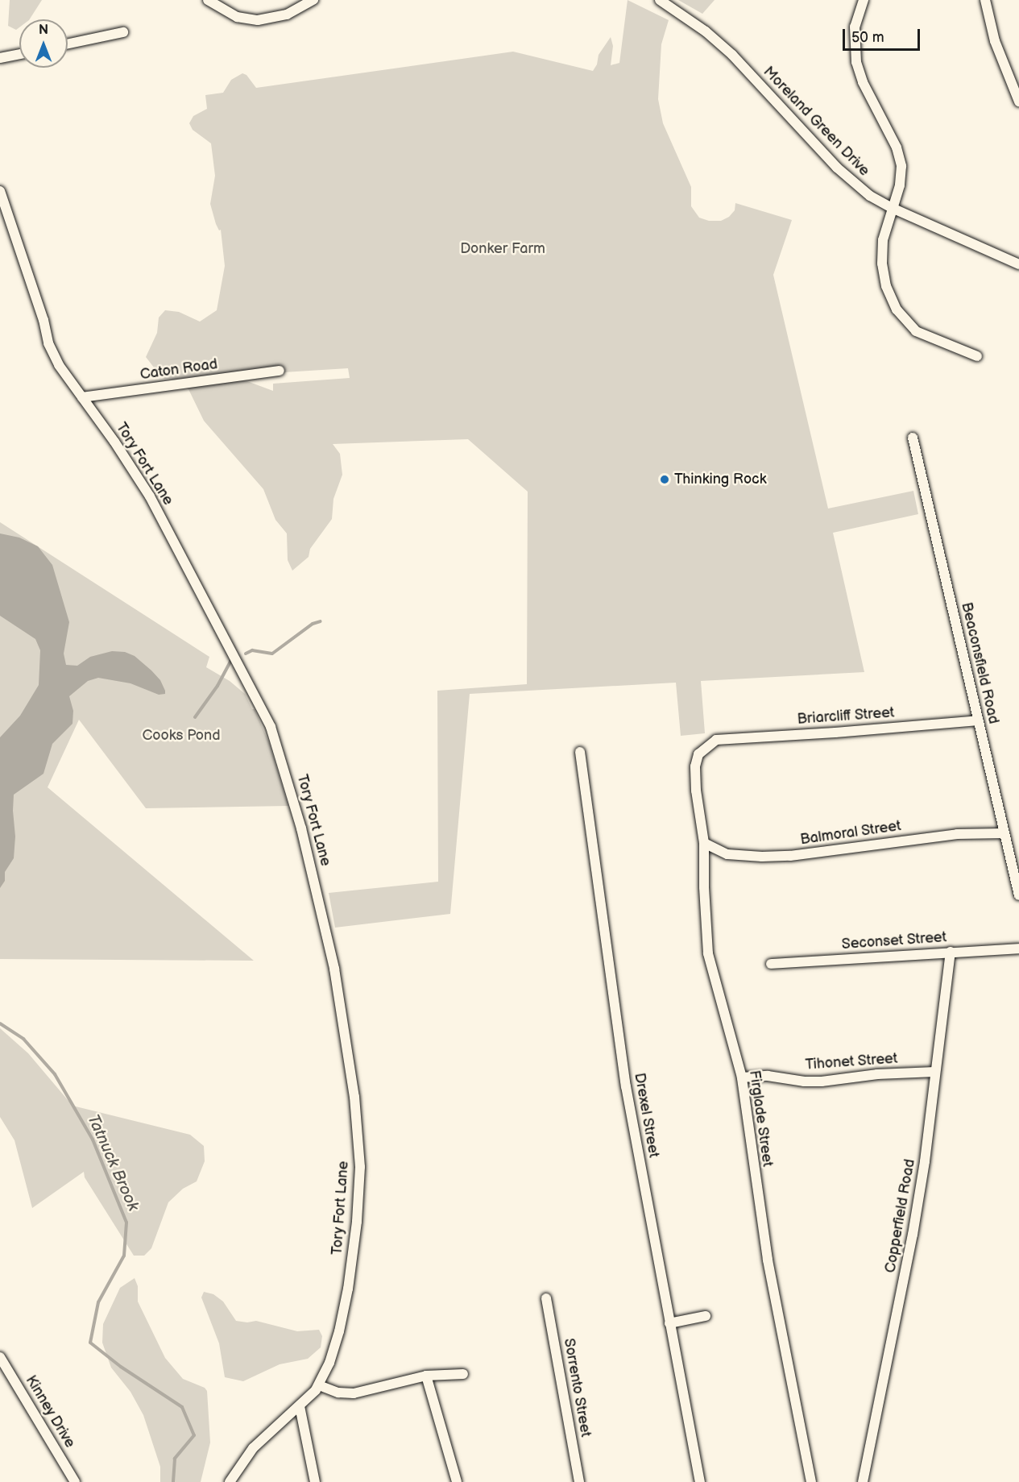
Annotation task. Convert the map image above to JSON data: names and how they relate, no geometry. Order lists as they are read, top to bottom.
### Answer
{
  "streets": {
    "street": [
      "Moreland Green Drive",
      "Caton Road",
      "Tory Fort Lane",
      "Beaconsfield Road",
      "Briarcliff Street",
      "Balmoral Street",
      "Seconset Street",
      "Tihonet Street",
      "Drexel Street",
      "Firglade Street",
      "Copperfield Road",
      "Sorrento Street",
      "Kinney Drive"
    ]
  },
  "crossings": [
    ["Caton Road", "Tory Fort Lane"],
    ["Beaconsfield Road", "Briarcliff Street"],
    ["Beaconsfield Road", "Balmoral Street"],
    ["Briarcliff Street", "Firglade Street"],
    ["Balmoral Street", "Firglade Street"],
    ["Seconset Street", "Copperfield Road"],
    ["Tihonet Street", "Firglade Street"],
    ["Tihonet Street", "Copperfield Road"]
  ],
  "water": ["Tatnuck Brook"],
  "parks": ["Donker Farm", "Cooks Pond"],
  "places": ["Thinking Rock"],
  "scale_bar": "50 m",
  "north": "top"
}
